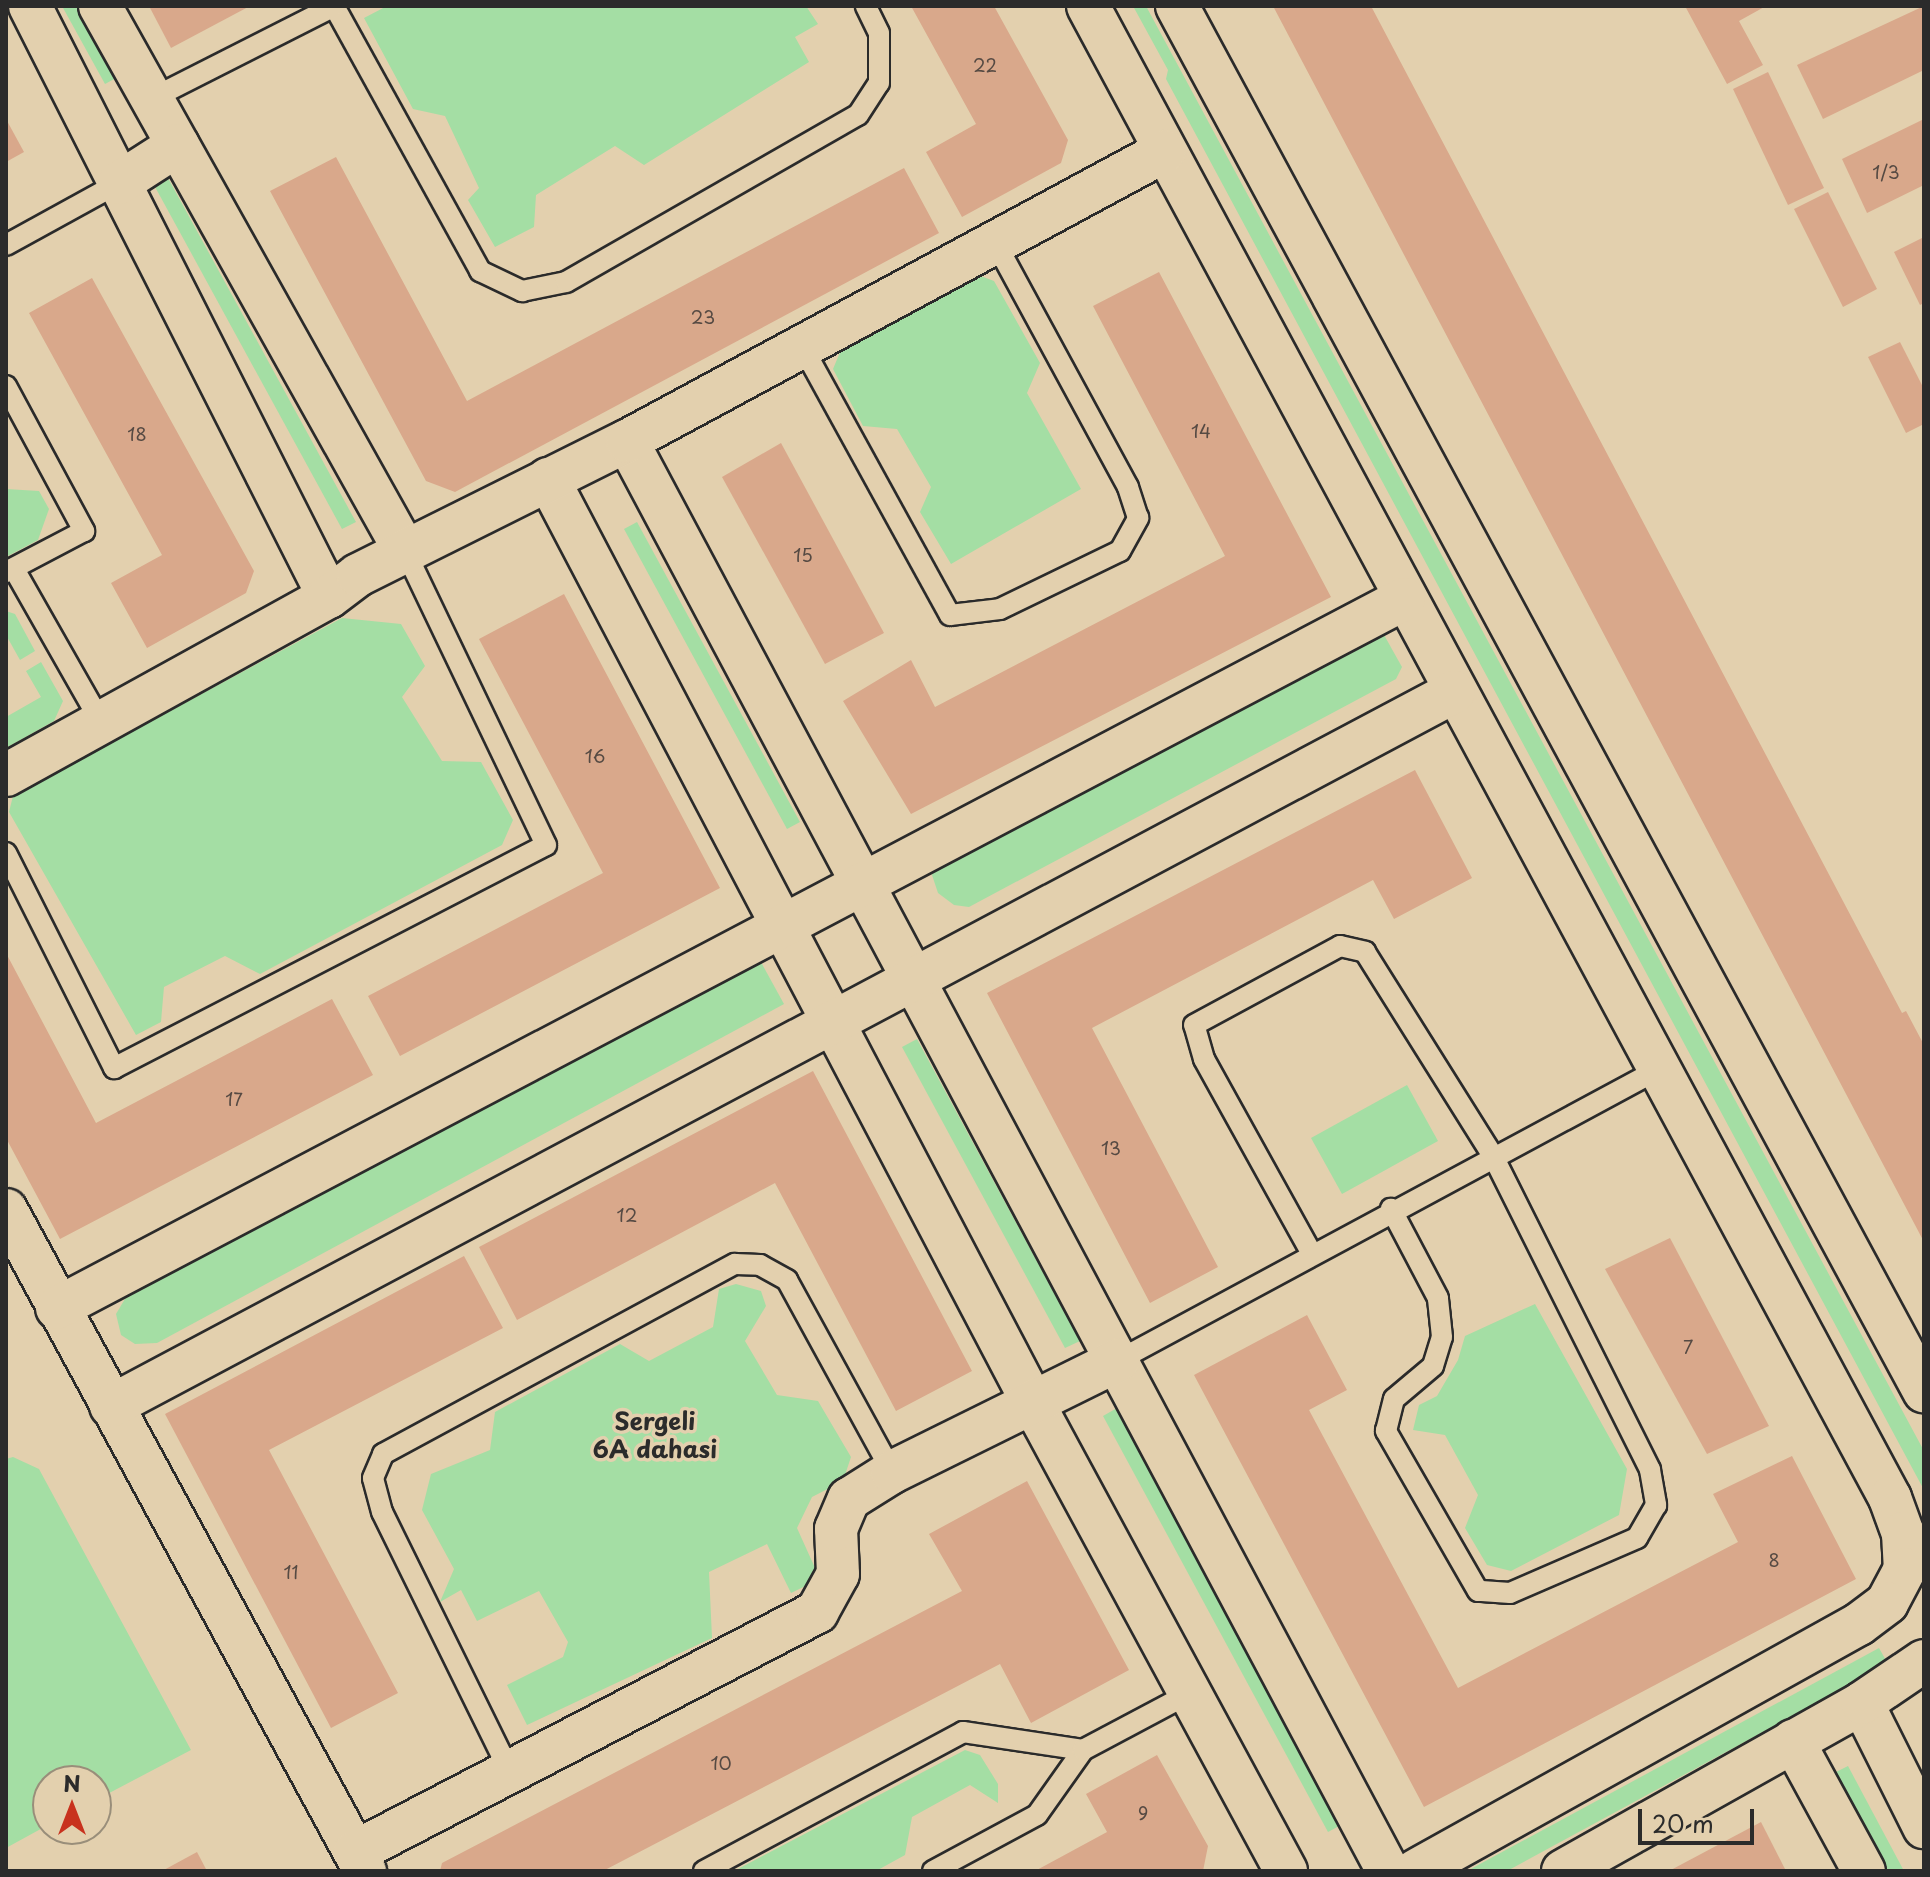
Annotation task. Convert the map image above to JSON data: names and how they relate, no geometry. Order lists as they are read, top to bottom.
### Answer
{
  "districts": ["Sergeli 6A dahasi"],
  "house_numbers": [
    "22",
    "1/3",
    "23",
    "14",
    "18",
    "15",
    "16",
    "17",
    "13",
    "12",
    "7",
    "8",
    "11",
    "10",
    "9"
  ],
  "scale_bar": "20 m",
  "north": "top"
}
